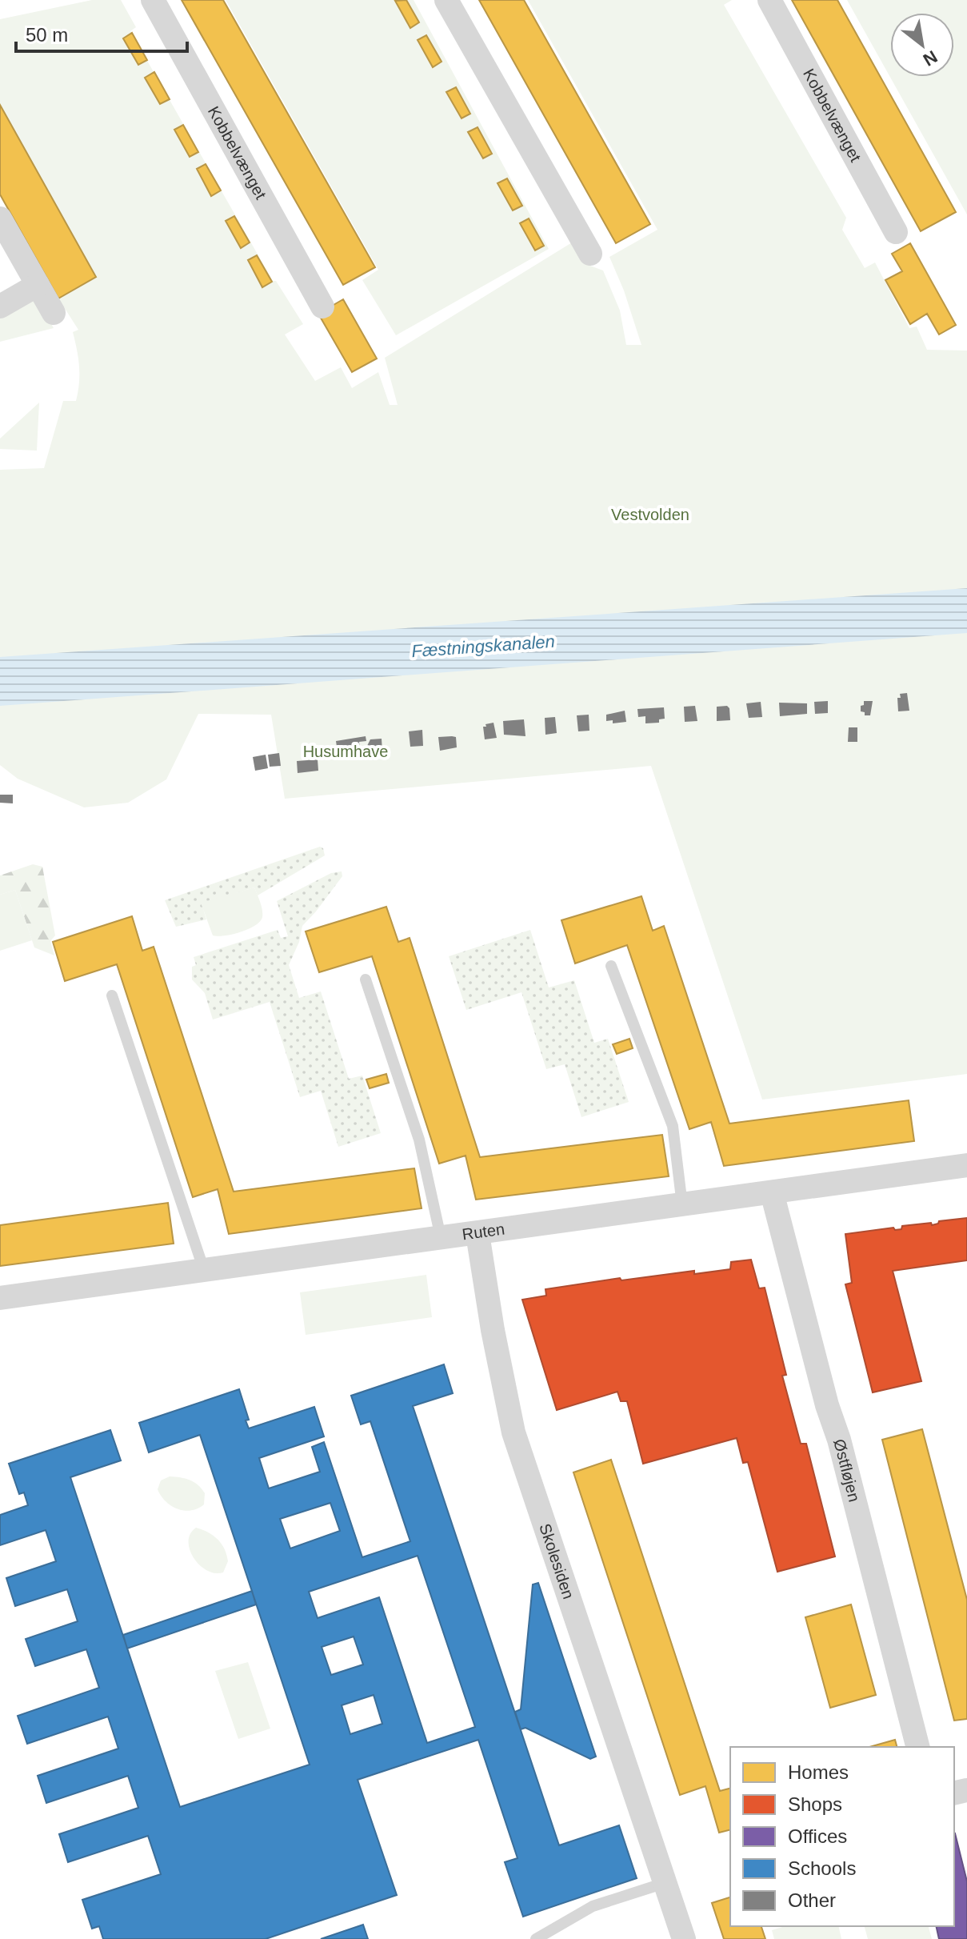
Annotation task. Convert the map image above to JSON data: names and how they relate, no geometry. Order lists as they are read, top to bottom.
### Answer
{
  "streets": {
    "street": [
      "Kobbelvænget",
      "Ruten",
      "Østfløjen",
      "Skolesiden"
    ]
  },
  "crossings": [
    ["Ruten", "Østfløjen"],
    ["Ruten", "Skolesiden"]
  ],
  "water": ["Fæstningskanalen"],
  "parks": ["Vestvolden", "Husumhave"],
  "legend": [
    "Homes",
    "Shops",
    "Offices",
    "Schools",
    "Other"
  ],
  "scale_bar": "50 m",
  "north": "bottom right"
}
